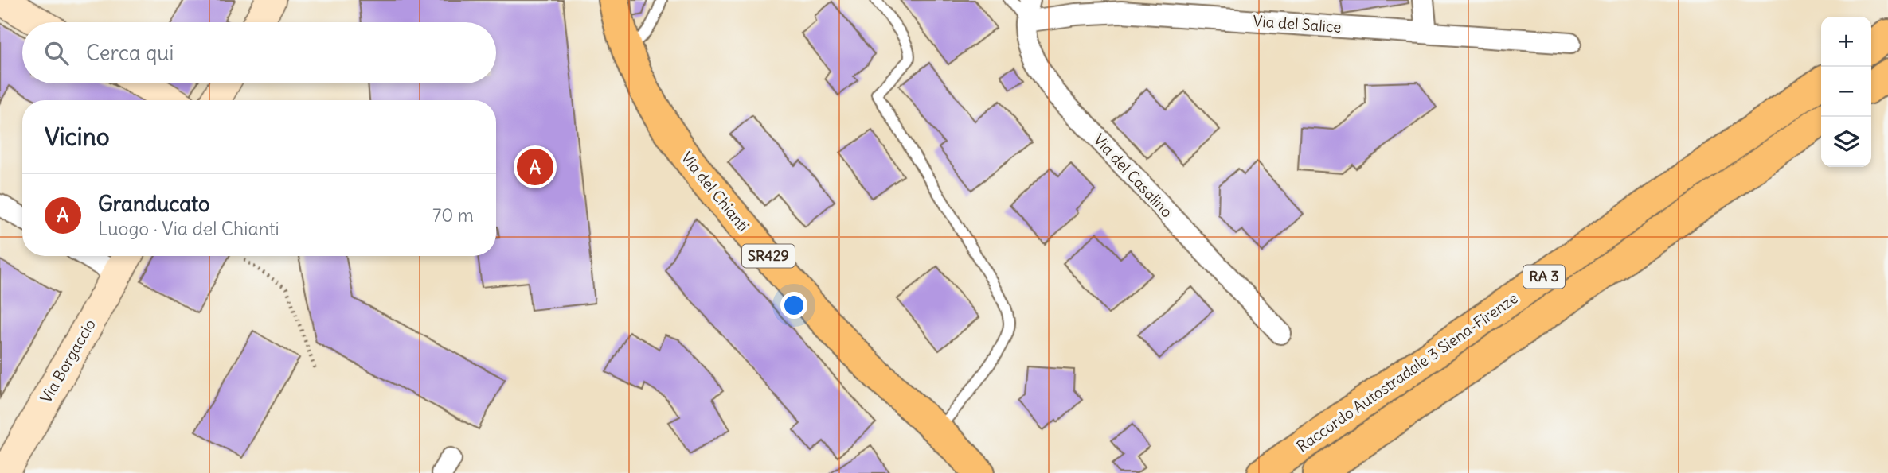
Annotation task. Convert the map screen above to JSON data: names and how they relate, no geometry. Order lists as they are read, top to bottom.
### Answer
{
  "streets": {
    "main road": [
      "Via del Chianti",
      "SR429",
      "RA 3",
      "Via Borgaccio",
      "Raccordo Autostradale 3 Siena-Firenze"
    ],
    "street": ["Via del Salice", "Via del Casalino"]
  },
  "crossings": [
    ["Via del Salice", "Via del Casalino"]
  ],
  "page": {
    "map_buttons": ["+", "−"],
    "search": "Cerca qui",
    "heading": "Vicino",
    "pins": "A",
    "list": [
      {
        "mark": "A",
        "name": "Granducato",
        "note": "Luogo · Via del Chianti",
        "value": "70 m"
      }
    ]
  }
}
